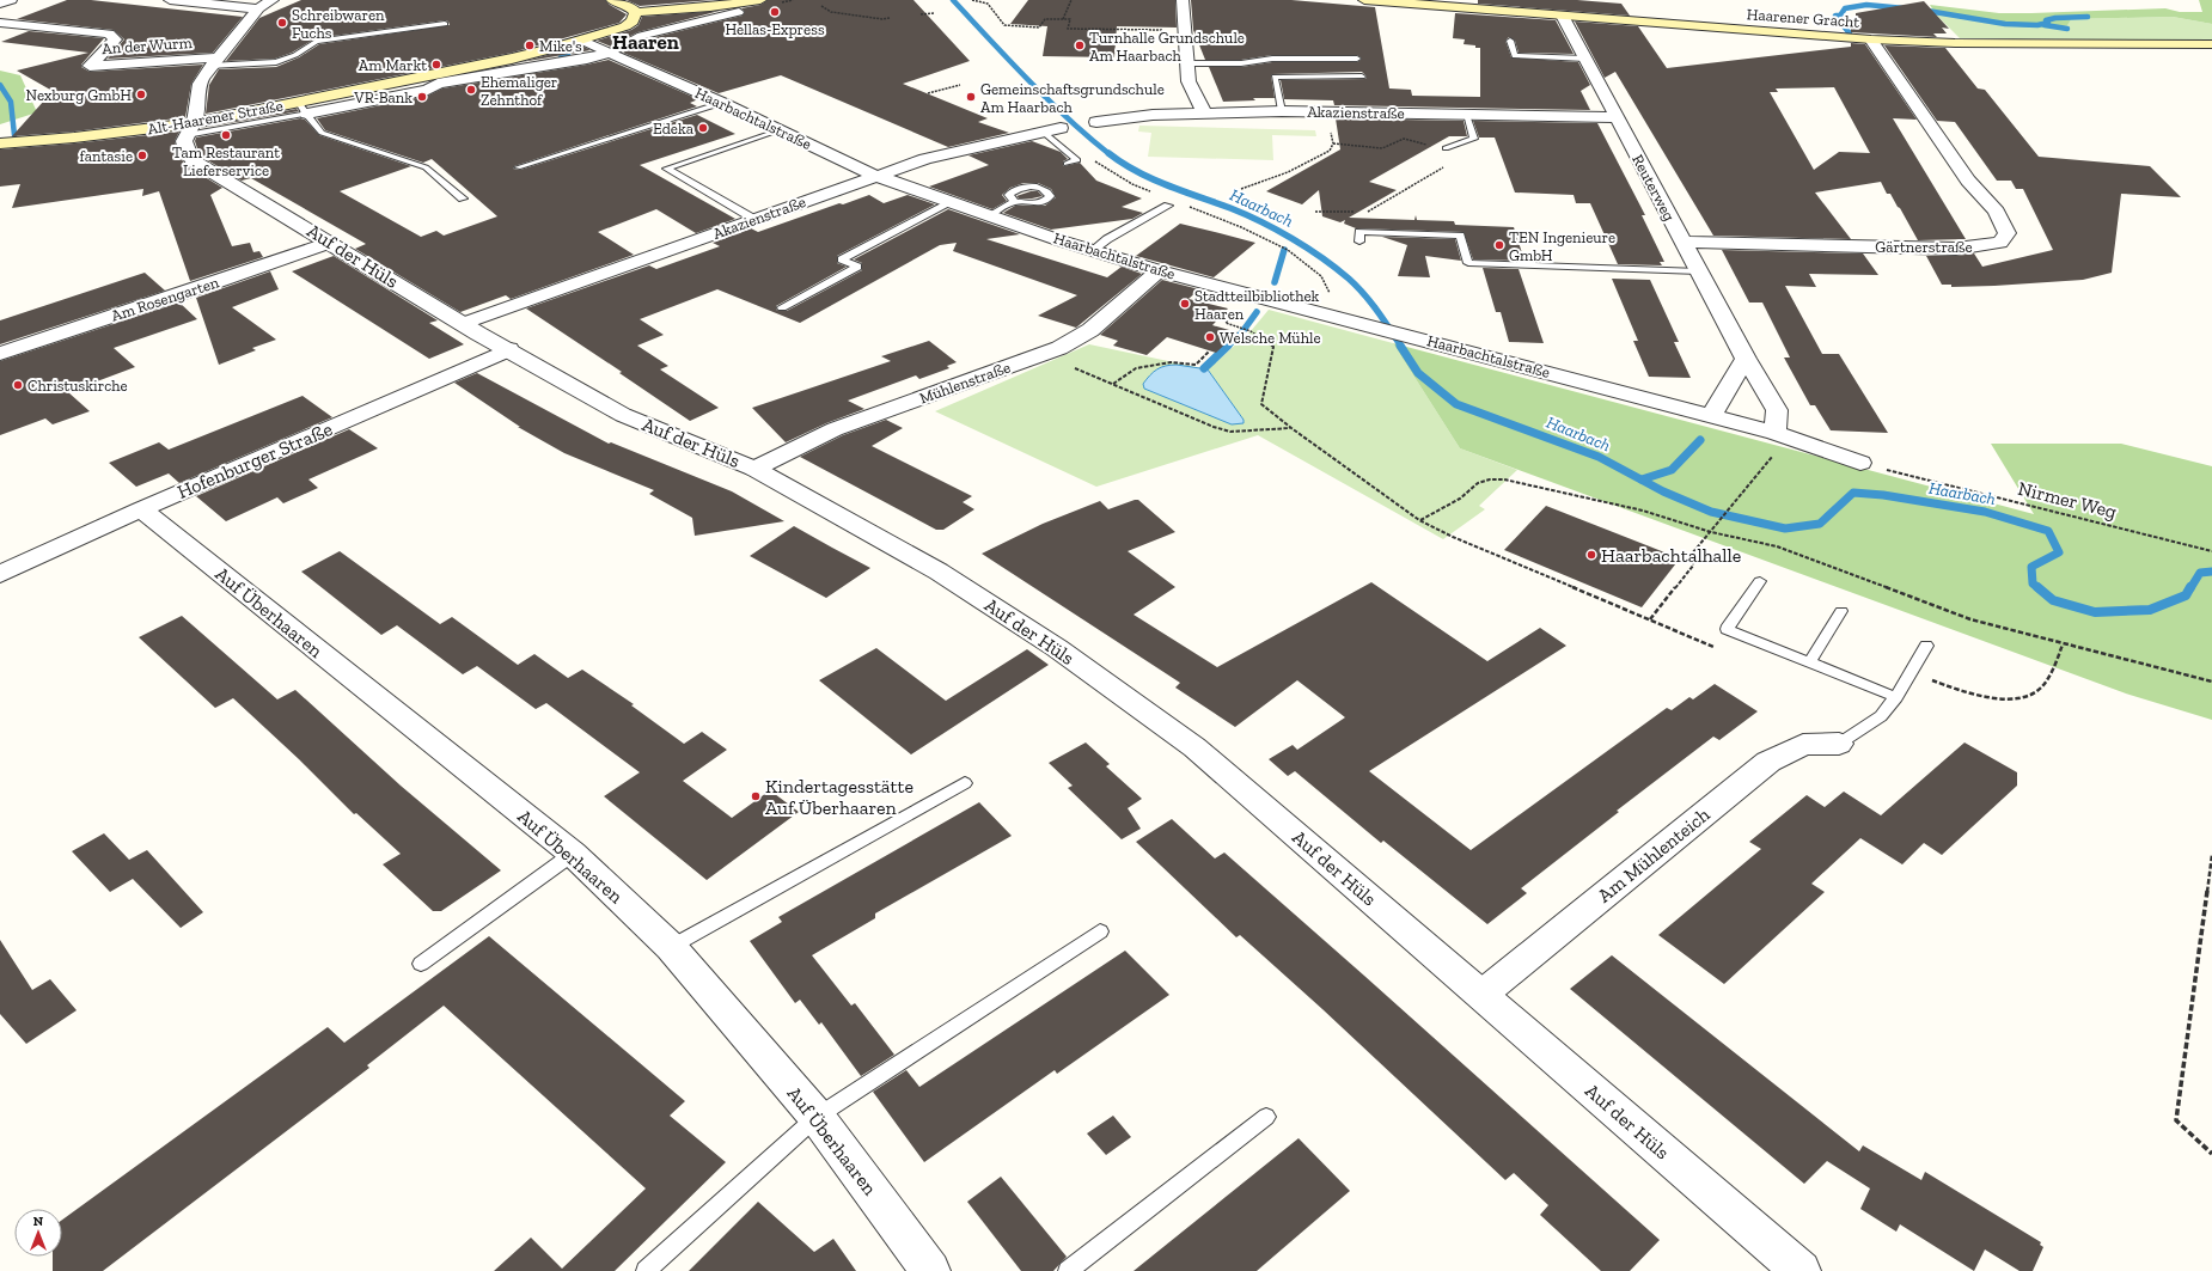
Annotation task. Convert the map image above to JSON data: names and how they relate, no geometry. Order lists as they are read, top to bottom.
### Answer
{
  "streets": {
    "main road": ["Haarener Gracht", "Alt-Haarener Straße"],
    "street": [
      "An der Wurm",
      "Akazienstraße",
      "Haarbachtalstraße",
      "Reuterweg",
      "Gärtnerstraße",
      "Auf der Hüls",
      "Am Rosengarten",
      "Mühlenstraße",
      "Hofenburger Straße",
      "Auf Überhaaren",
      "Am Mühlenteich"
    ],
    "path": ["Nirmer Weg"]
  },
  "crossings": [
    ["Haarener Gracht", "Reuterweg"],
    ["Haarener Gracht", "Gärtnerstraße"],
    ["An der Wurm", "Auf der Hüls"],
    ["Akazienstraße", "Haarbachtalstraße"],
    ["Akazienstraße", "Reuterweg"],
    ["Akazienstraße", "Auf der Hüls"],
    ["Alt-Haarener Straße", "Haarbachtalstraße"],
    ["Alt-Haarener Straße", "Auf der Hüls"],
    ["Haarbachtalstraße", "Reuterweg"],
    ["Haarbachtalstraße", "Mühlenstraße"],
    ["Haarbachtalstraße", "Nirmer Weg"],
    ["Reuterweg", "Gärtnerstraße"],
    ["Auf der Hüls", "Am Rosengarten"],
    ["Auf der Hüls", "Mühlenstraße"],
    ["Auf der Hüls", "Hofenburger Straße"],
    ["Auf der Hüls", "Am Mühlenteich"],
    ["Hofenburger Straße", "Auf Überhaaren"]
  ],
  "districts": ["Haaren"],
  "water": ["Haarbach"],
  "places": [
    "Hellas-Express",
    "Schreibwaren Fuchs",
    "Mike's",
    "Turnhalle Grundschule Am Haarbach",
    "Am Markt",
    "Ehemaliger Zehnthof",
    "Nexburg GmbH",
    "VR-Bank",
    "Gemeinschaftsgrundschule Am Haarbach",
    "Edeka",
    "Tam Restaurant Lieferservice",
    "fantasie",
    "TEN Ingenieure GmbH",
    "Stadtteilbibliothek Haaren",
    "Welsche Mühle",
    "Christuskirche",
    "Haarbachtalhalle",
    "Kindertagesstätte Auf Überhaaren"
  ],
  "north": "top"
}
